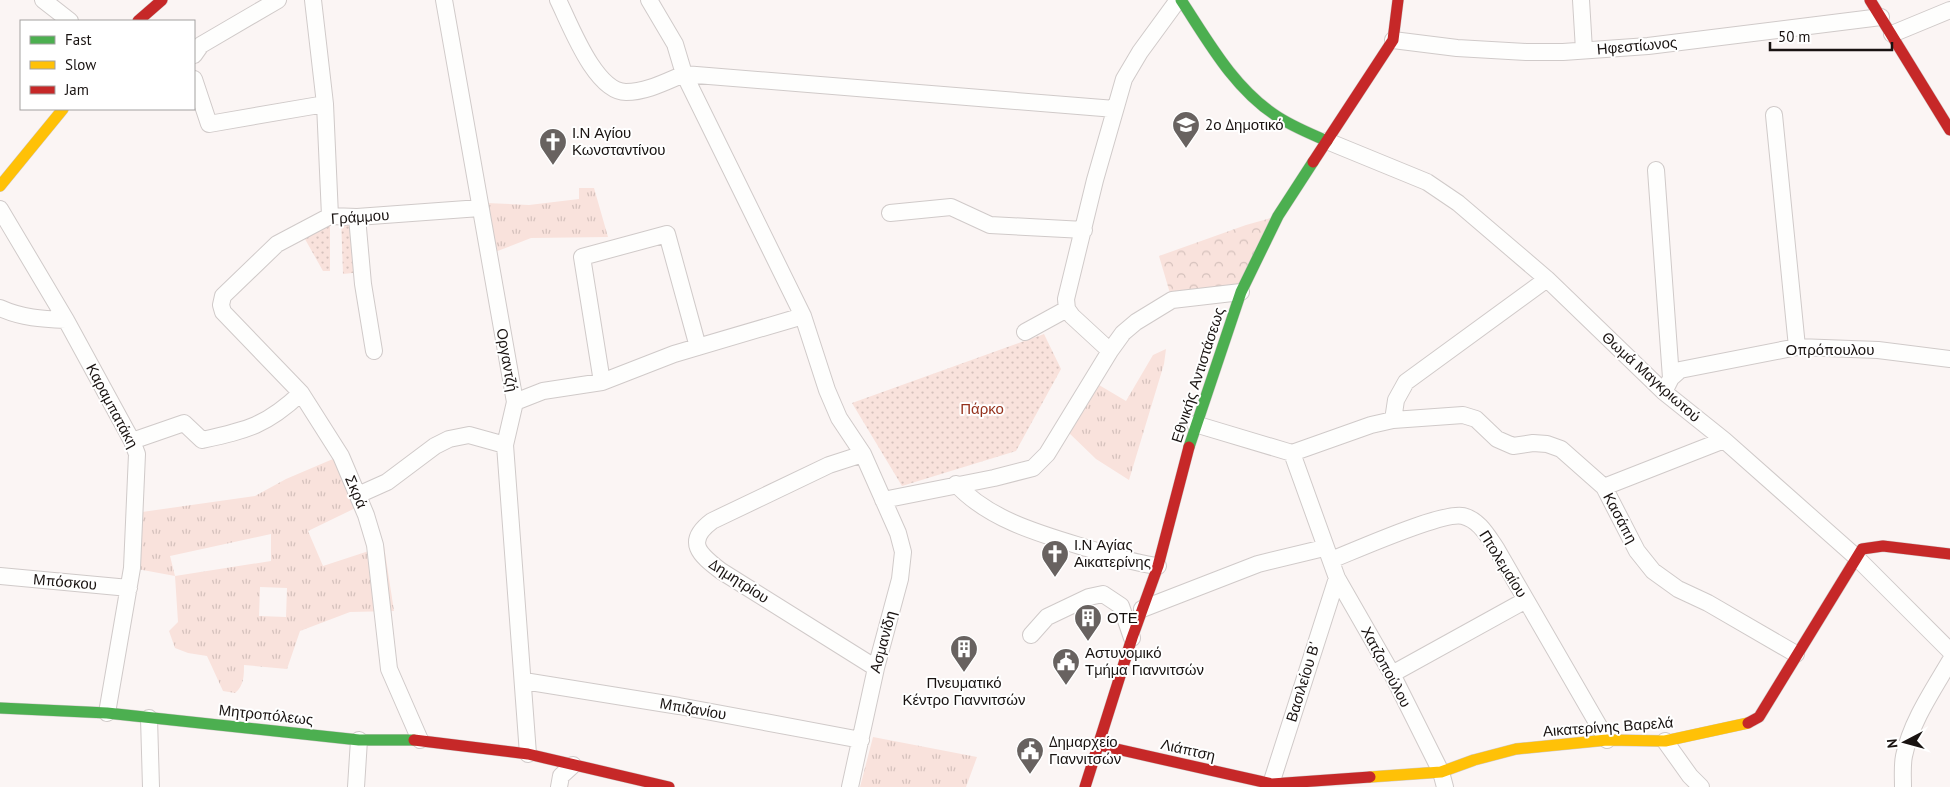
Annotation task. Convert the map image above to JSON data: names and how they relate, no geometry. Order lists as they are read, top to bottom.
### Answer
{
  "streets": {
    "main road": [
      "Εθνικής Αντιστάσεως",
      "Μητροπόλεως",
      "Αικατερίνης Βαρελά",
      "Λιάπτση"
    ],
    "street": [
      "Ηφεστίωνος",
      "Γράμμου",
      "Οπρόπουλου",
      "Οργαντζή",
      "Θωμά Μαγκριωτού",
      "Καραμπατάκη",
      "Σκρά",
      "Κασάπη",
      "Πτολεμαίου",
      "Δημητρίου",
      "Μπόσκου",
      "Ασμανίδη",
      "Χατζοπούλου",
      "Βασιλείου Β'",
      "Μπιζανίου"
    ]
  },
  "crossings": [
    ["Ηφεστίωνος", "Εθνικής Αντιστάσεως"],
    ["Γράμμου", "Οργαντζή"],
    ["Γράμμου", "Σκρά"],
    ["Οπρόπουλου", "Θωμά Μαγκριωτού"],
    ["Οργαντζή", "Μπιζανίου"],
    ["Οργαντζή", "Μητροπόλεως"],
    ["Εθνικής Αντιστάσεως", "Θωμά Μαγκριωτού"],
    ["Εθνικής Αντιστάσεως", "Πτολεμαίου"],
    ["Εθνικής Αντιστάσεως", "Λιάπτση"],
    ["Θωμά Μαγκριωτού", "Αικατερίνης Βαρελά"],
    ["Καραμπατάκη", "Μπόσκου"],
    ["Καραμπατάκη", "Μητροπόλεως"],
    ["Σκρά", "Μητροπόλεως"],
    ["Κασάπη", "Αικατερίνης Βαρελά"],
    ["Πτολεμαίου", "Χατζοπούλου"],
    ["Πτολεμαίου", "Αικατερίνης Βαρελά"],
    ["Δημητρίου", "Ασμανίδη"],
    ["Ασμανίδη", "Μπιζανίου"],
    ["Χατζοπούλου", "Βασιλείου Β'"],
    ["Χατζοπούλου", "Αικατερίνης Βαρελά"],
    ["Βασιλείου Β'", "Αικατερίνης Βαρελά"],
    ["Βασιλείου Β'", "Λιάπτση"],
    ["Αικατερίνης Βαρελά", "Λιάπτση"]
  ],
  "parks": ["Πάρκο"],
  "places": {
    "school or university": ["2ο Δημοτικό"],
    "church": ["Ι.Ν Αγίου Κωνσταντίνου", "Ι.Ν Αγίας Αικατερίνης"],
    "building": ["ΟΤΕ", "Πνευματικό Κέντρο Γιαννιτσών"],
    "public building": ["Αστυνομικό Τμήμα Γιαννιτσών", "Δημαρχείο Γιαννιτσών"]
  },
  "legend": ["Fast", "Slow", "Jam"],
  "scale_bar": "50 m",
  "north": "left"
}
